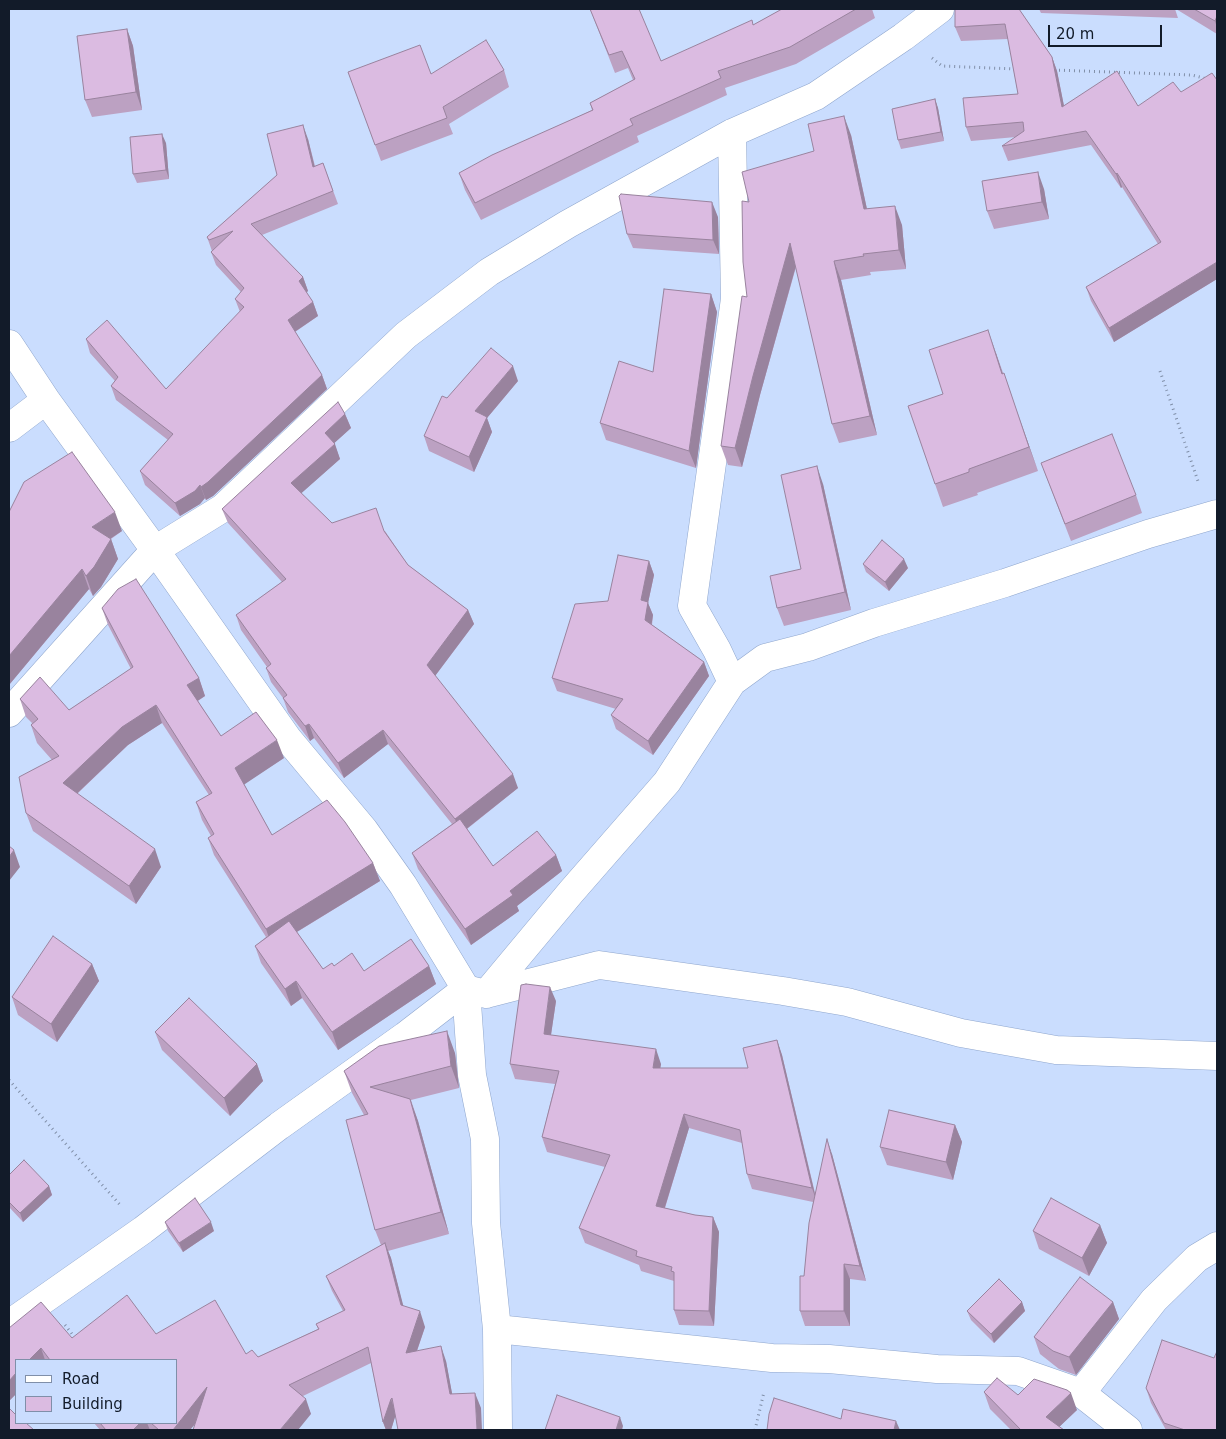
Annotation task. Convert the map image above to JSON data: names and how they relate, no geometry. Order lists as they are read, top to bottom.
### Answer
{
  "legend": ["Road", "Building"],
  "scale_bar": "20 m"
}
